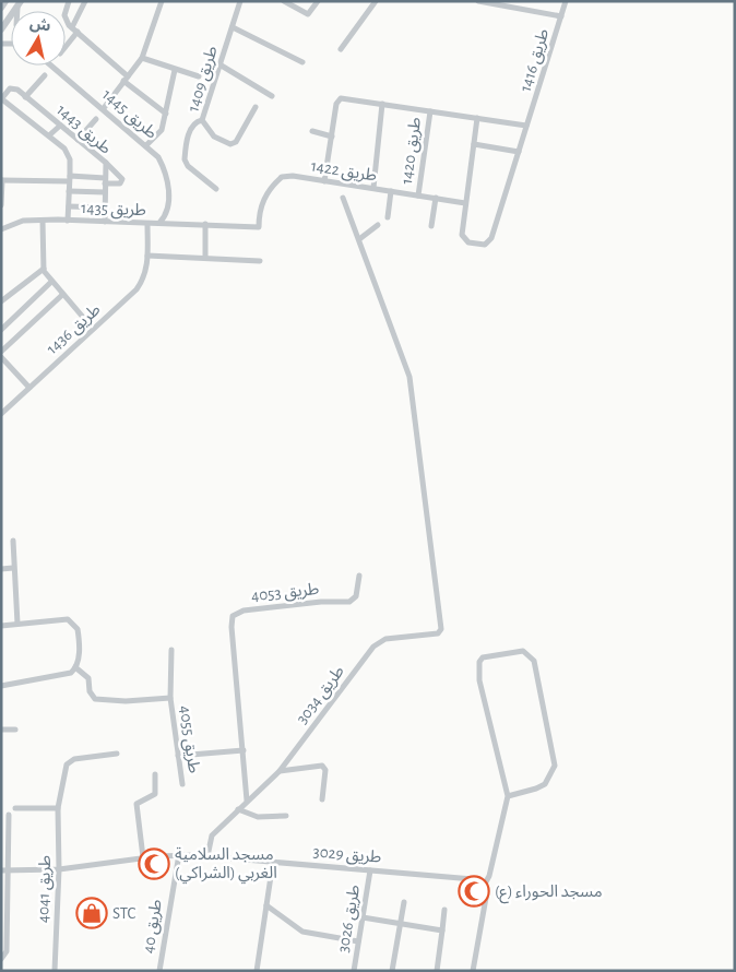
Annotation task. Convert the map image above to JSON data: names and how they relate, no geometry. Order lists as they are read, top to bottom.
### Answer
{
  "streets": {
    "street": [
      "طريق 1416",
      "طريق 1409",
      "طريق 1445",
      "طريق 1443",
      "طريق 1420",
      "طريق 1422",
      "طريق 1435",
      "طريق 1436",
      "طريق 4053",
      "طريق 3034",
      "طريق 4055",
      "طريق 3029",
      "طريق 4041",
      "طريق 3026",
      "طريق 40"
    ]
  },
  "crossings": [
    ["طريق 1416", "طريق 1422"],
    ["طريق 1445", "طريق 1435"],
    ["طريق 1443", "طريق 1435"],
    ["طريق 1420", "طريق 1422"],
    ["طريق 1422", "طريق 1435"],
    ["طريق 1435", "طريق 1436"],
    ["طريق 4053", "طريق 3034"],
    ["طريق 3034", "طريق 3029"],
    ["طريق 3029", "طريق 4041"],
    ["طريق 3029", "طريق 3026"],
    ["طريق 3029", "طريق 40"]
  ],
  "places": {
    "mosque": ["مسجد السلامية الغربي (الشراكي)", "مسجد الحوراء (ع)"],
    "shop": ["STC"]
  },
  "north": "top"
}
